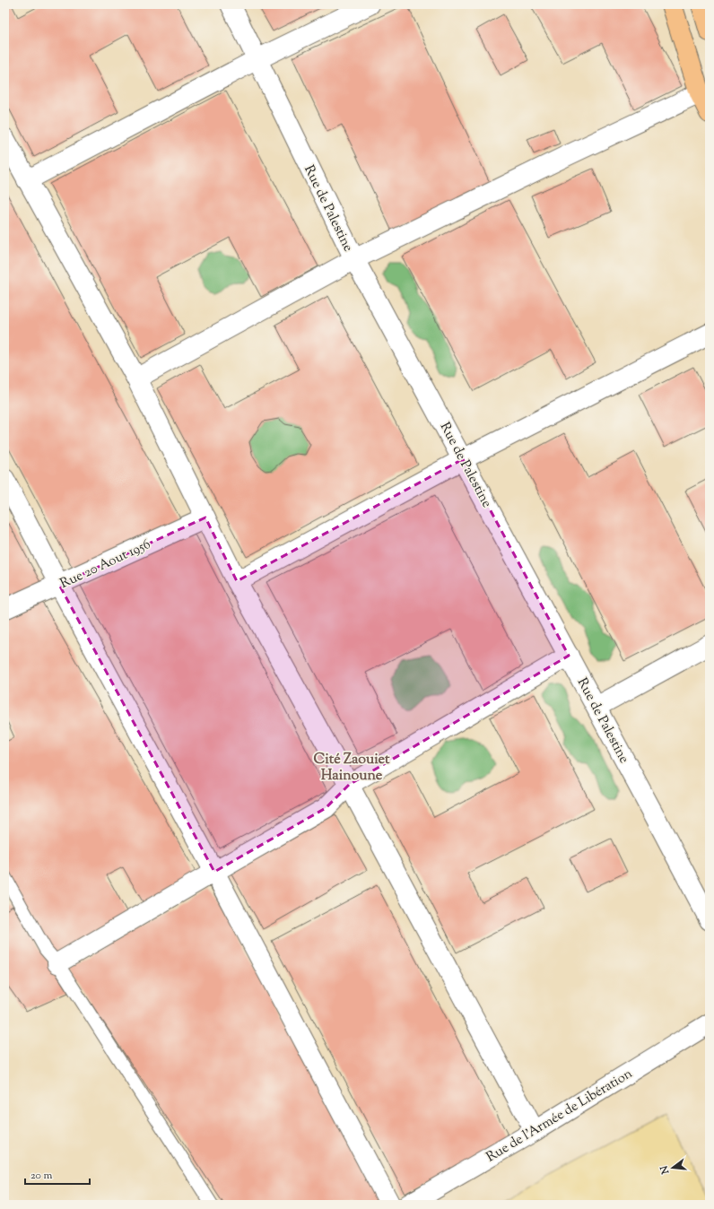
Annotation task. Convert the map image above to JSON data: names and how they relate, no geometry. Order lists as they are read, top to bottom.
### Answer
{
  "streets": {
    "street": ["Rue de Palestine", "Rue 20 Aout 1956", "Rue de l'Armée de Libération"]
  },
  "districts": ["Cité Zaouiet Hainoune"],
  "scale_bar": "20 m",
  "north": "left"
}
